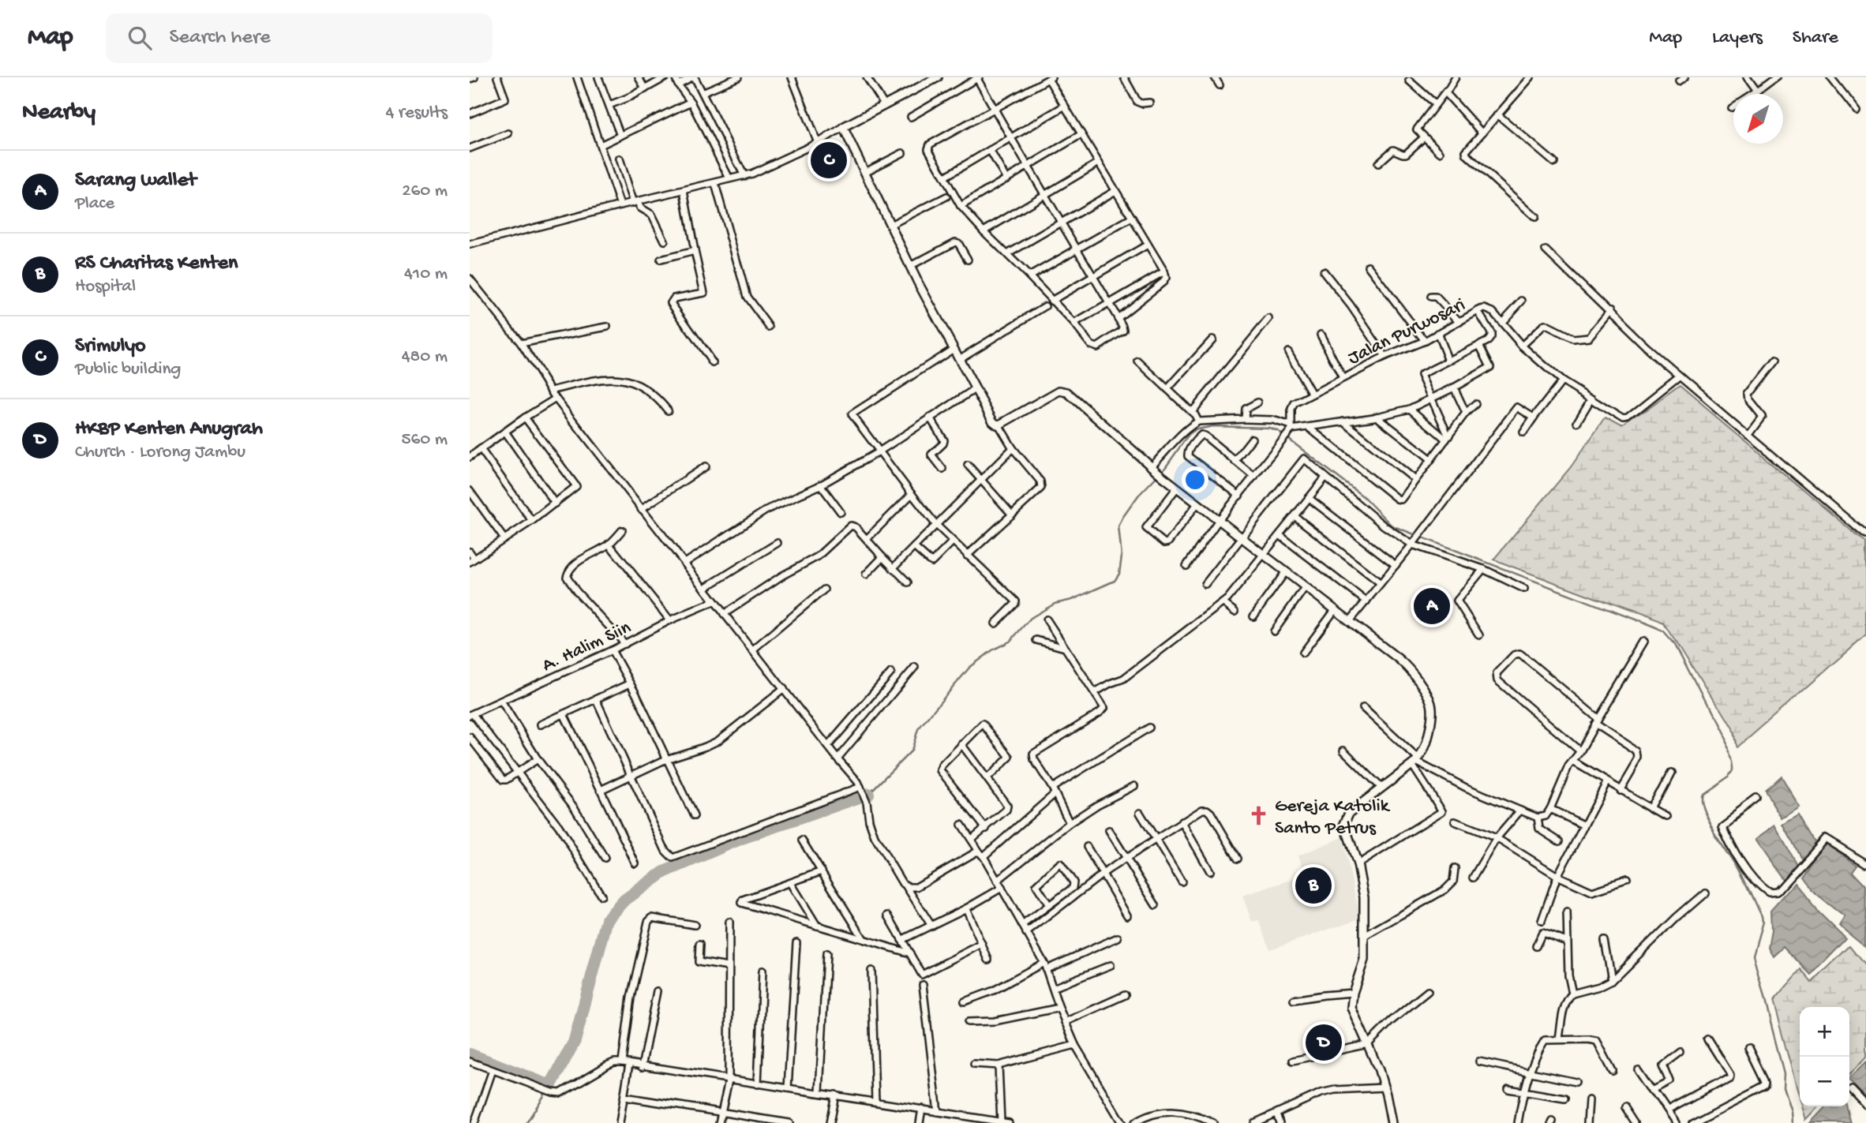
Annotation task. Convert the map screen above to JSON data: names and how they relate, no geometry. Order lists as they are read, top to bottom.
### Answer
{
  "streets": {
    "street": ["Jalan Purwosari", "A. Halim Siin"]
  },
  "places": {
    "church": ["Gereja Katolik Santo Petrus"]
  },
  "north": "bottom left",
  "page": {
    "header": "Map",
    "search": "Search here",
    "nav": ["Map", "Layers", "Share"],
    "heading": ["Nearby", "4 results"],
    "pins": [
      "C",
      "A",
      "B",
      "D"
    ],
    "list": [
      {
        "mark": "A",
        "name": "Sarang wallet",
        "note": "Place",
        "value": "260 m"
      },
      {
        "mark": "B",
        "name": "RS Charitas Kenten",
        "note": "Hospital",
        "value": "410 m"
      },
      {
        "mark": "C",
        "name": "Srimulyo",
        "note": "Public building",
        "value": "480 m"
      },
      {
        "mark": "D",
        "name": "HKBP Kenten Anugrah",
        "note": "Church · Lorong Jambu",
        "value": "560 m"
      }
    ],
    "map_buttons": ["+", "−"]
  }
}
